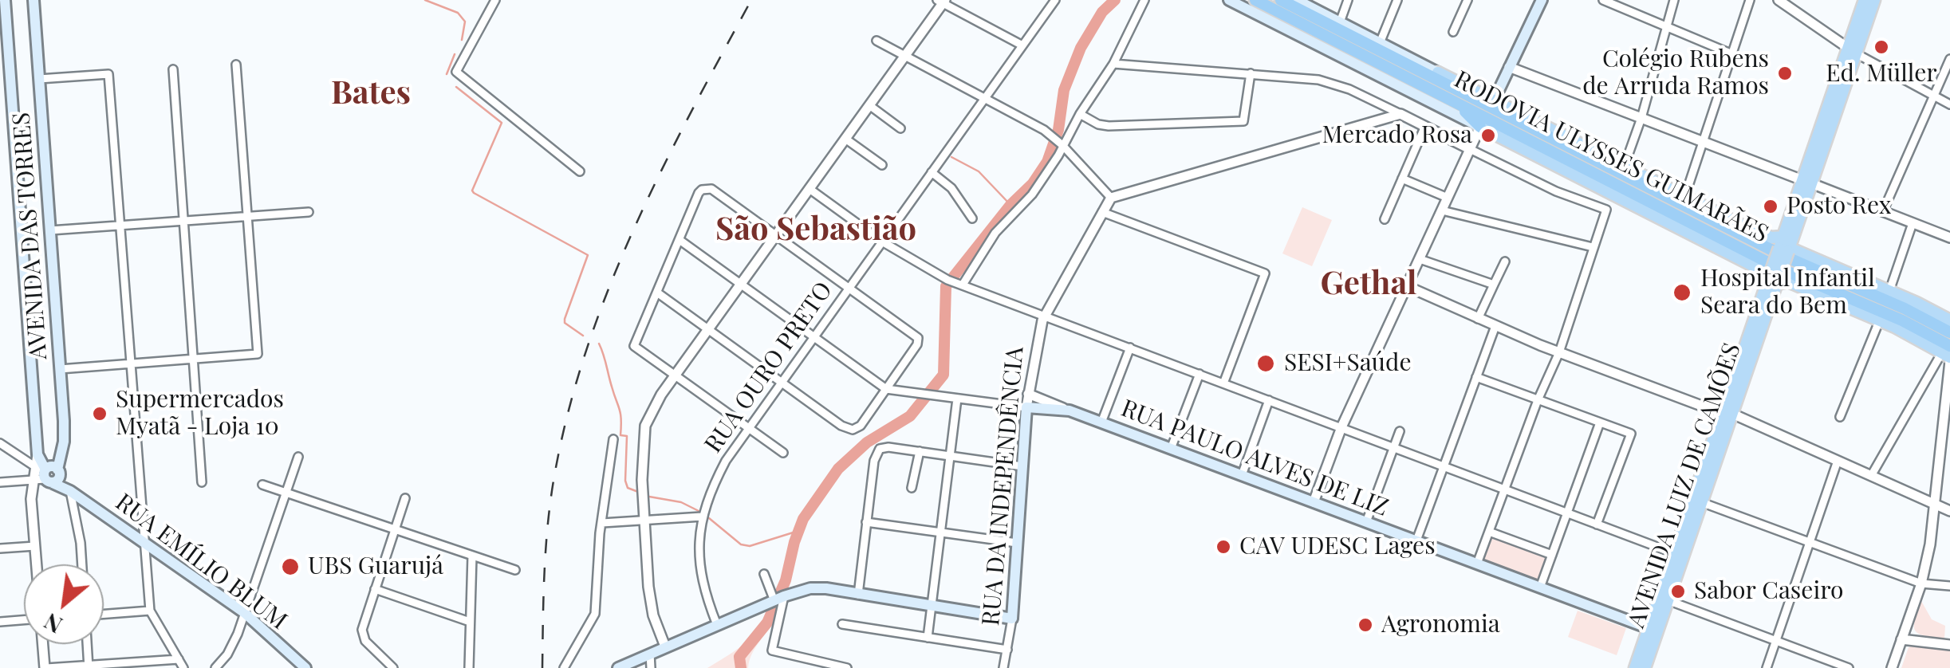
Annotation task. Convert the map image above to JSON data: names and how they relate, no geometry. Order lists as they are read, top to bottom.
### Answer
{
  "streets": {
    "highway": ["RODOVIA ULYSSES GUIMARÃES"],
    "main road": [
      "AVENIDA DAS TORRES",
      "RUA PAULO ALVES DE LIZ",
      "AVENIDA LUIZ DE CAMÕES",
      "RUA DA INDEPENDÊNCIA",
      "RUA EMÍLIO BLUM"
    ],
    "street": ["RUA OURO PRETO"]
  },
  "crossings": [
    ["AVENIDA DAS TORRES", "RUA EMÍLIO BLUM"],
    ["RUA PAULO ALVES DE LIZ", "AVENIDA LUIZ DE CAMÕES"],
    ["RUA PAULO ALVES DE LIZ", "RUA DA INDEPENDÊNCIA"]
  ],
  "districts": ["Bates", "São Sebastião", "Gethal"],
  "places": [
    "Ed. Müller",
    "Colégio Rubens de Arruda Ramos",
    "Mercado Rosa",
    "Posto Rex",
    "Hospital Infantil Seara do Bem",
    "SESI+Saúde",
    "Supermercados Myatã - Loja 10",
    "CAV UDESC Lages",
    "UBS Guarujá",
    "Sabor Caseiro",
    "Agronomia"
  ],
  "north": "bottom left"
}
